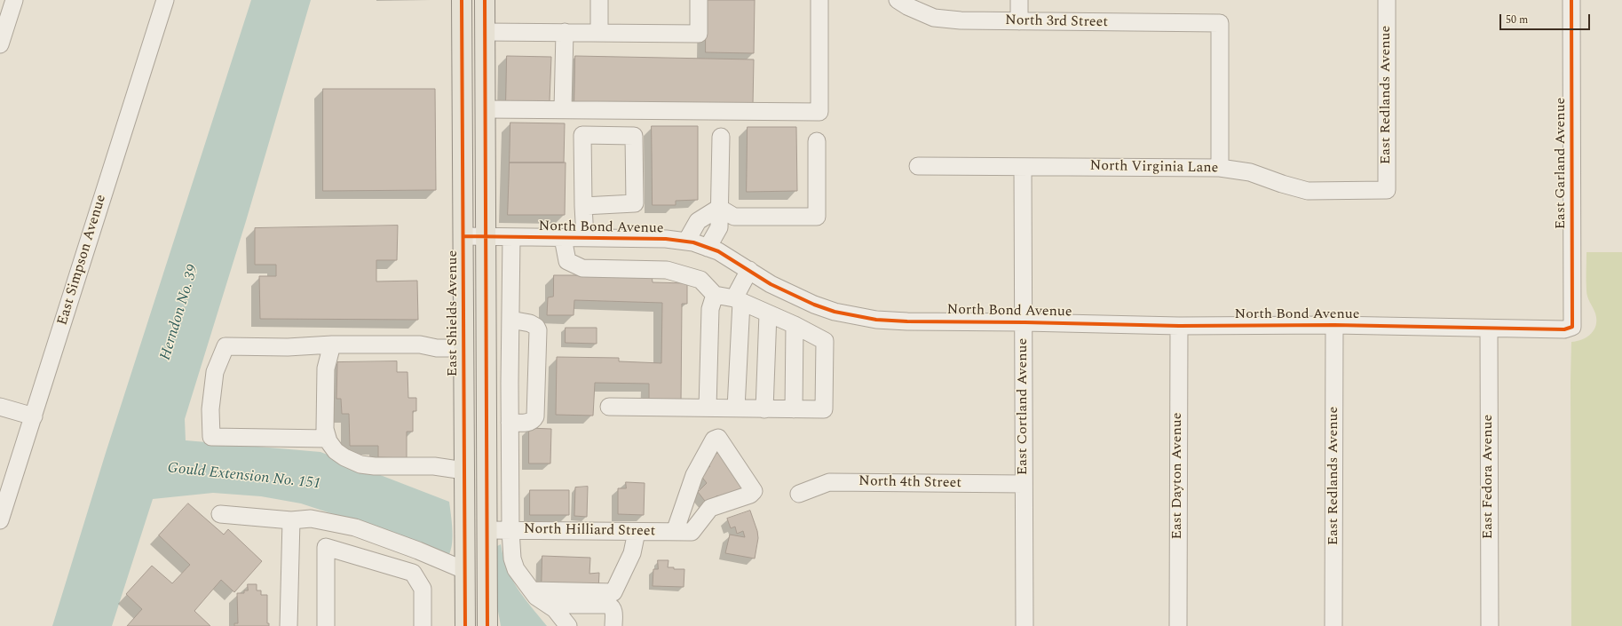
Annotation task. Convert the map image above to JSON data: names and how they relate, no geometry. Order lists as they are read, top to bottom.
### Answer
{
  "streets": {
    "main road": ["East Shields Avenue"],
    "street": [
      "North 3rd Street",
      "East Redlands Avenue",
      "East Garland Avenue",
      "North Virginia Lane",
      "North Bond Avenue",
      "East Simpson Avenue",
      "East Cortland Avenue",
      "East Dayton Avenue",
      "East Fedora Avenue",
      "North 4th Street",
      "North Hilliard Street"
    ]
  },
  "crossings": [
    ["North 3rd Street", "North Virginia Lane"],
    ["East Redlands Avenue", "North Virginia Lane"],
    ["East Redlands Avenue", "North Bond Avenue"],
    ["East Garland Avenue", "North Bond Avenue"],
    ["North Virginia Lane", "East Cortland Avenue"],
    ["North Bond Avenue", "East Shields Avenue"],
    ["North Bond Avenue", "East Cortland Avenue"],
    ["North Bond Avenue", "East Dayton Avenue"],
    ["North Bond Avenue", "East Fedora Avenue"],
    ["East Cortland Avenue", "North 4th Street"]
  ],
  "water": ["Herndon No. 39", "Gould Extension No. 151"],
  "scale_bar": "50 m"
}
